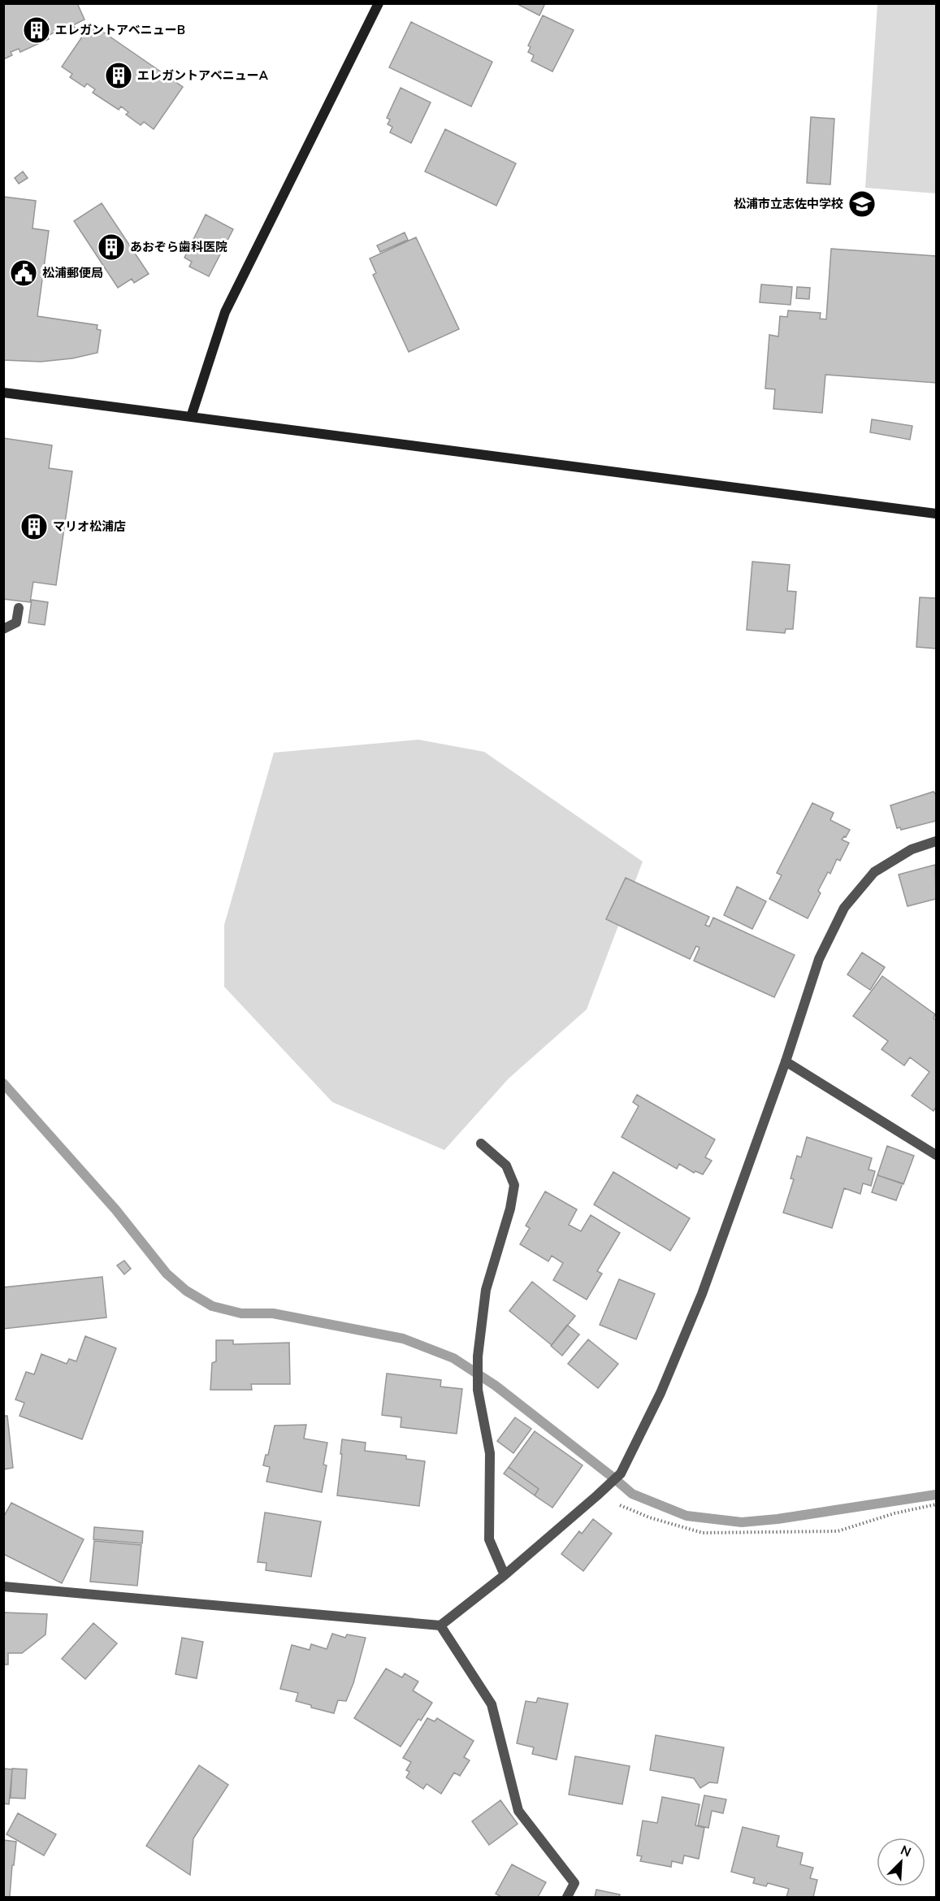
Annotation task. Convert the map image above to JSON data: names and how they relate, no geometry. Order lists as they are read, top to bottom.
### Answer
{
  "places": {
    "building": [
      "エレガントアベニューB",
      "エレガントアベニューA",
      "あおぞら歯科医院",
      "マリオ松浦店"
    ],
    "school or university": ["松浦市立志佐中学校"],
    "public building": ["松浦郵便局"]
  },
  "north": "top right"
}
